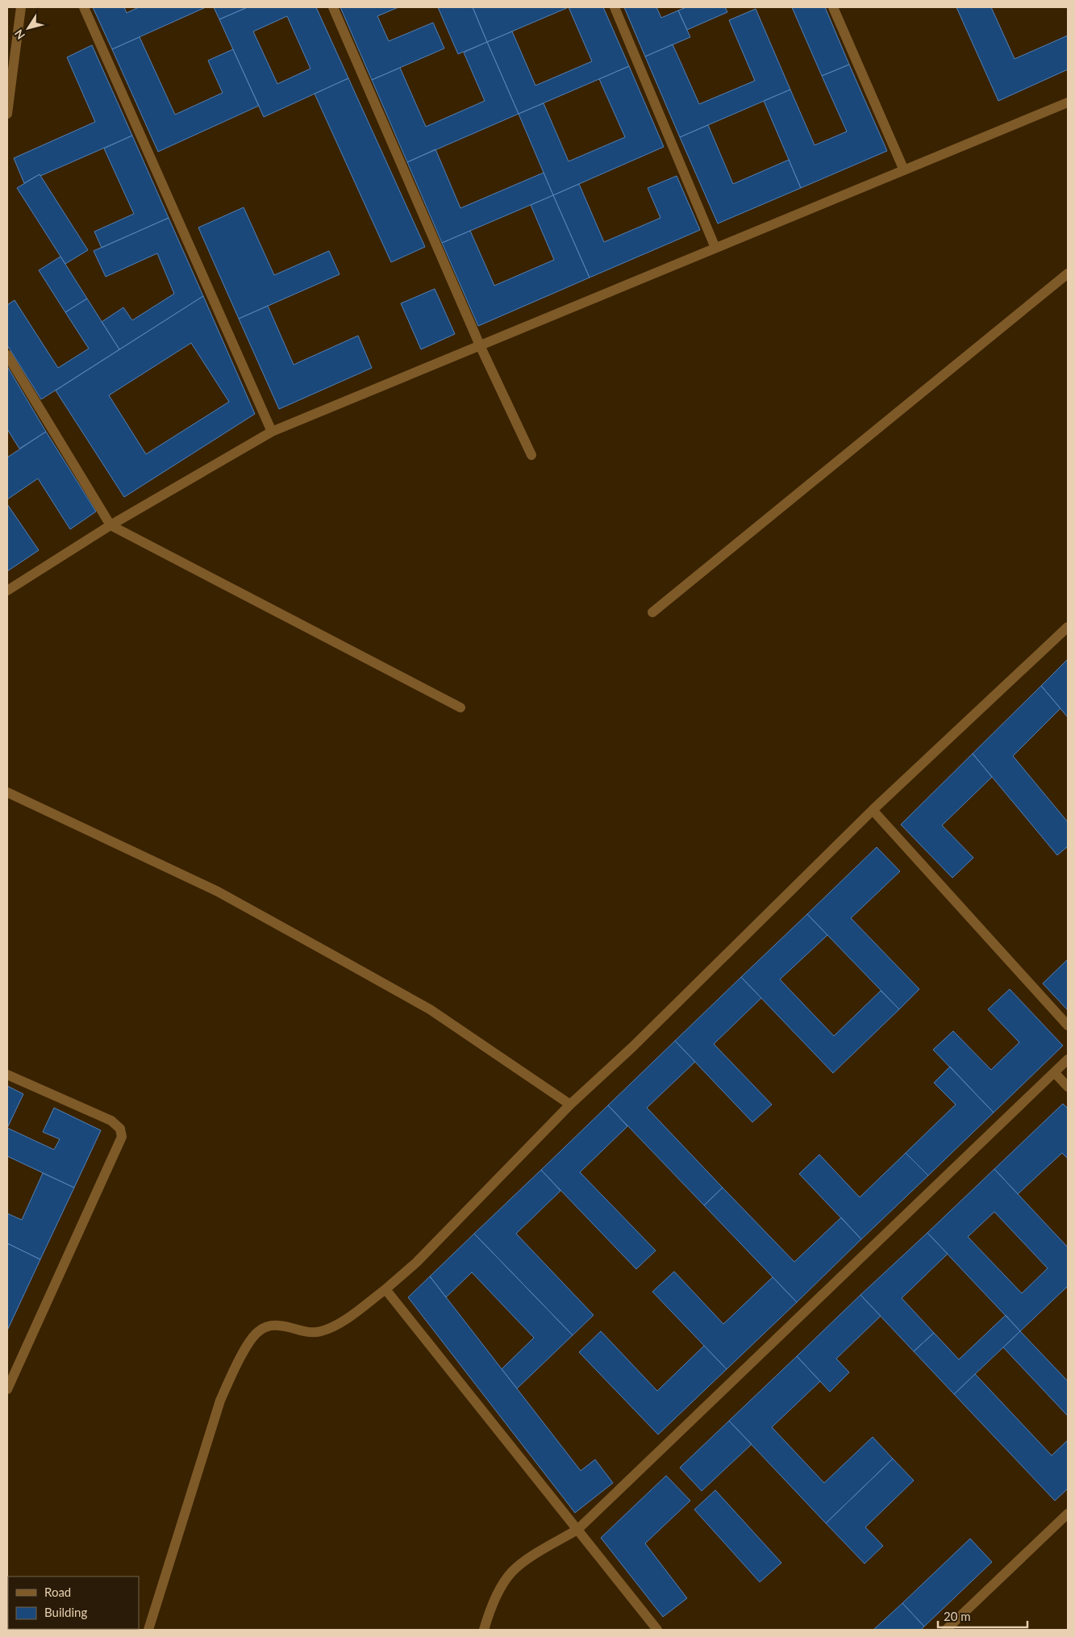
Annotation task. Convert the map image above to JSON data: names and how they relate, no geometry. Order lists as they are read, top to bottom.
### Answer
{
  "legend": ["Road", "Building"],
  "scale_bar": "20 m",
  "north": "bottom left"
}
